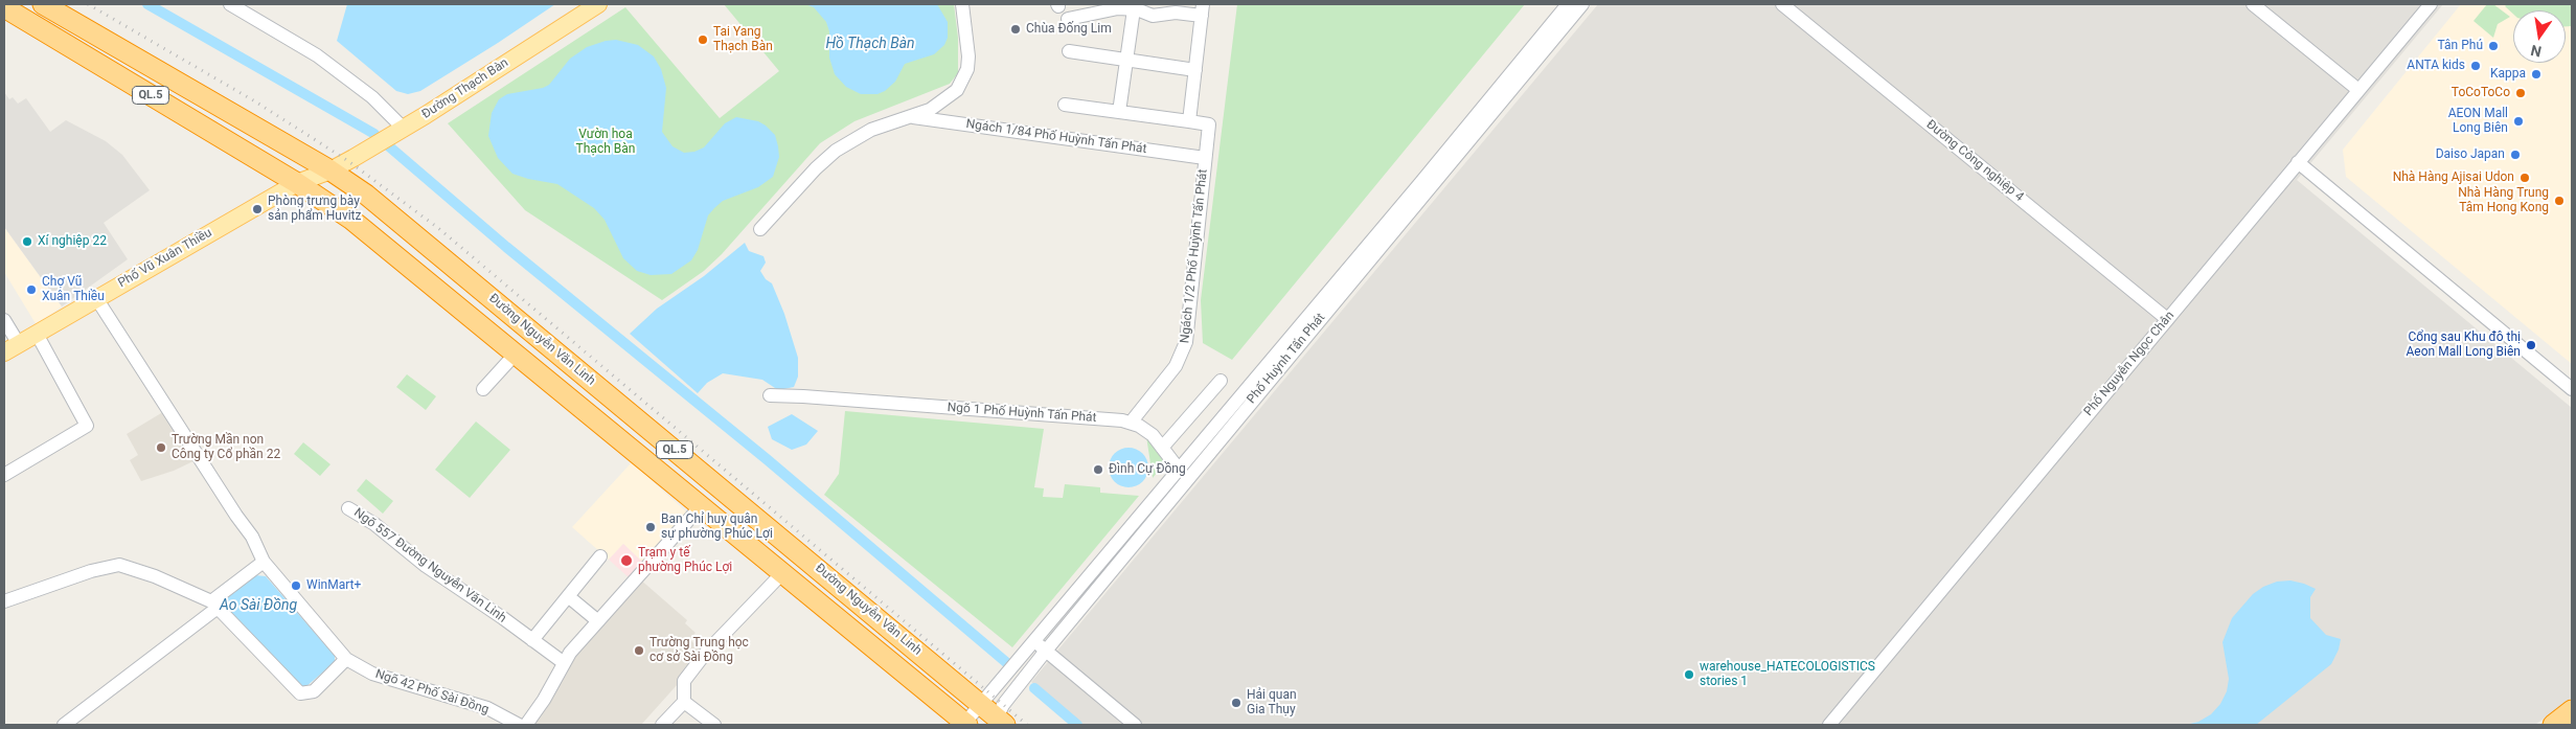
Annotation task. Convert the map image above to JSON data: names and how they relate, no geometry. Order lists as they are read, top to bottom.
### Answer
{
  "streets": {
    "highway": ["QL.5", "Đường Nguyễn Văn Linh"],
    "main road": ["Đường Thạch Bàn", "Phố Vũ Xuân Thiều"],
    "street": [
      "Ngách 1/84 Phố Huỳnh Tấn Phát",
      "Đường Công nghiệp 4",
      "Ngách 1/2 Phố Huỳnh Tấn Phát",
      "Phố Huỳnh Tấn Phát",
      "Phố Nguyễn Ngọc Chân",
      "Ngõ 1 Phố Huỳnh Tấn Phát",
      "Ngõ 557 Đường Nguyễn Văn Linh",
      "Ngõ 42 Phố Sài Đồng"
    ]
  },
  "crossings": [
    ["Đường Thạch Bàn", "Phố Vũ Xuân Thiều"],
    ["Đường Thạch Bàn", "Đường Nguyễn Văn Linh"],
    ["Ngách 1/84 Phố Huỳnh Tấn Phát", "Ngách 1/2 Phố Huỳnh Tấn Phát"],
    ["Đường Công nghiệp 4", "Phố Nguyễn Ngọc Chân"],
    ["Ngách 1/2 Phố Huỳnh Tấn Phát", "Ngõ 1 Phố Huỳnh Tấn Phát"],
    ["Phố Vũ Xuân Thiều", "Đường Nguyễn Văn Linh"],
    ["Đường Nguyễn Văn Linh", "Phố Huỳnh Tấn Phát"],
    ["Phố Huỳnh Tấn Phát", "Ngõ 1 Phố Huỳnh Tấn Phát"]
  ],
  "water": ["Hồ Thạch Bàn", "Ao Sài Đồng"],
  "parks": ["Vườn hoa Thạch Bàn"],
  "places": [
    "Chùa Đống Lim",
    "Tai Yang Thạch Bàn",
    "Tân Phú",
    "ANTA kids",
    "Kappa",
    "ToCoToCo",
    "AEON Mall Long Biên",
    "Daiso Japan",
    "Nhà Hàng Ajisai Udon",
    "Nhà Hàng Trung Tâm Hong Kong",
    "Phòng trưng bày sản phẩm Huvitz",
    "Xí nghiệp 22",
    "Chợ Vũ Xuân Thiều",
    "Cổng sau Khu đô thị Aeon Mall Long Biên",
    "Trường Mần non Công ty Cổ phần 22",
    "Đình Cự Đồng",
    "Ban Chỉ huy quân sự phường Phúc Lợi",
    "Trạm y tế phường Phúc Lợi",
    "WinMart+",
    "Trường Trung học cơ sở Sài Đồng",
    "warehouse_HATECOLOGISTICS stories 1",
    "Hải quan Gia Thụy"
  ],
  "north": "bottom"
}
